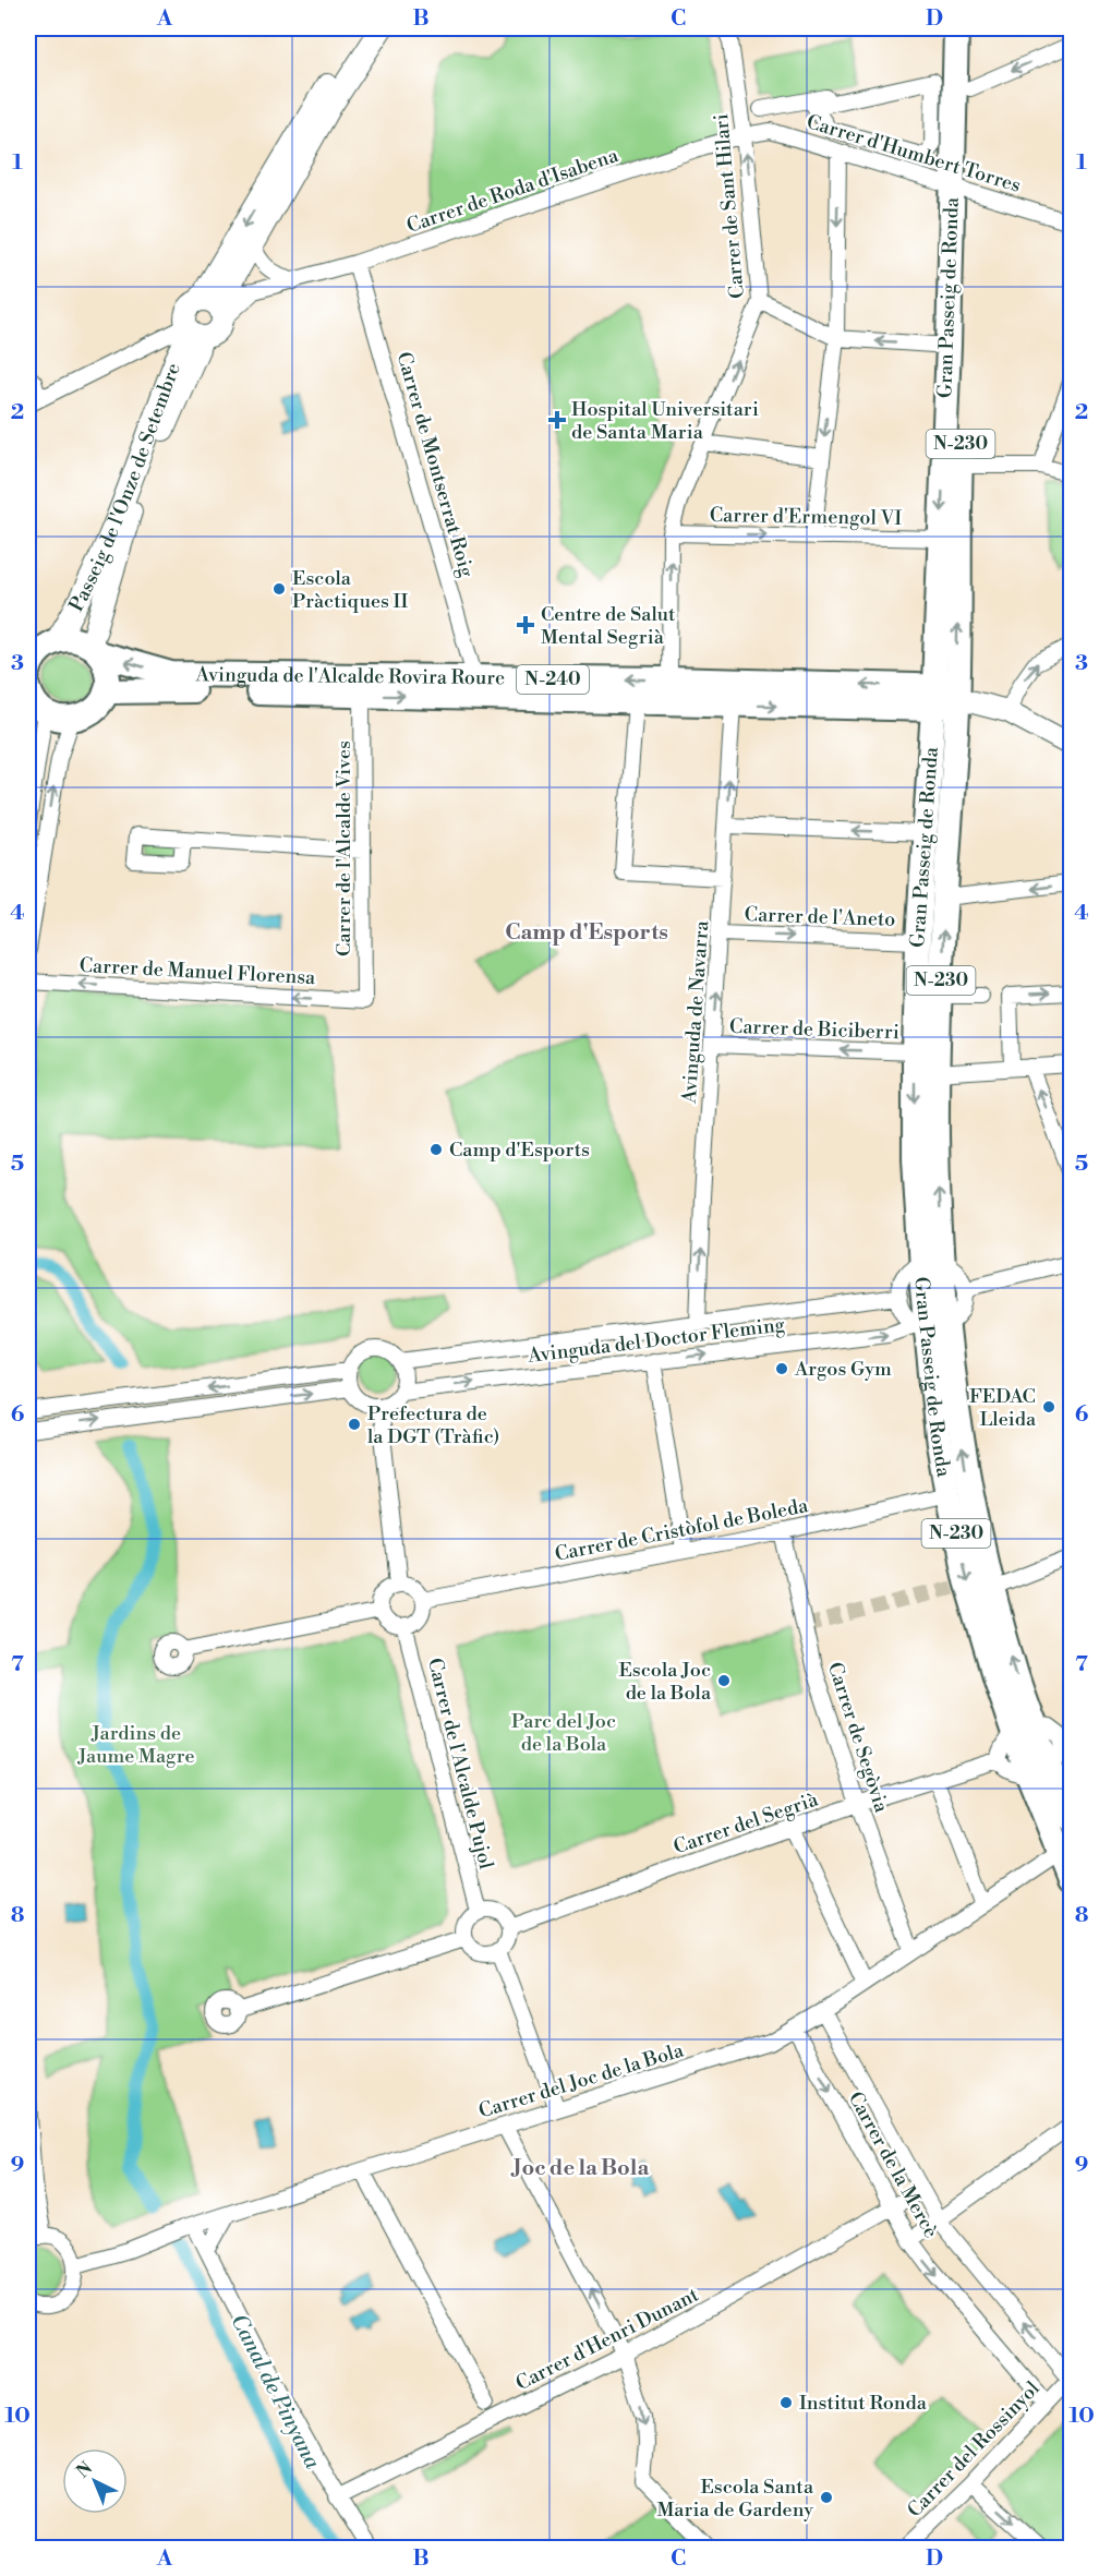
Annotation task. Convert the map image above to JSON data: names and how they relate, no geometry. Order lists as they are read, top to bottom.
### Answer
{
  "streets": {
    "main road": [
      "Gran Passeig de Ronda",
      "N-230",
      "Avinguda de l'Alcalde Rovira Roure",
      "N-240"
    ],
    "street": [
      "Carrer d'Humbert Torres",
      "Carrer de Roda d'Isabena",
      "Carrer de Sant Hilari",
      "Carrer de Montserrat Roig",
      "Passeig de l'Onze de Setembre",
      "Carrer d'Ermengol VI",
      "Carrer de l'Alcalde Vives",
      "Carrer de l'Aneto",
      "Carrer de Manuel Florensa",
      "Avinguda de Navarra",
      "Carrer de Biciberri",
      "Avinguda del Doctor Fleming",
      "Carrer de Cristòfol de Boleda",
      "Carrer de Segòvia",
      "Carrer de l'Alcalde Pujol",
      "Carrer del Segrià",
      "Carrer del Joc de la Bola",
      "Carrer de la Mercè",
      "Carrer d'Henri Dunant",
      "Carrer del Rossinyol"
    ]
  },
  "crossings": [
    ["Carrer d'Humbert Torres", "Carrer de Roda d'Isabena"],
    ["Carrer d'Humbert Torres", "Carrer de Sant Hilari"],
    ["Carrer d'Humbert Torres", "Gran Passeig de Ronda"],
    ["Carrer de Roda d'Isabena", "Carrer de Sant Hilari"],
    ["Carrer de Roda d'Isabena", "Carrer de Montserrat Roig"],
    ["Carrer de Roda d'Isabena", "Passeig de l'Onze de Setembre"],
    ["Carrer de Sant Hilari", "Carrer d'Ermengol VI"],
    ["Carrer de Sant Hilari", "Avinguda de l'Alcalde Rovira Roure"],
    ["Gran Passeig de Ronda", "Carrer d'Ermengol VI"],
    ["Gran Passeig de Ronda", "Avinguda de l'Alcalde Rovira Roure"],
    ["Gran Passeig de Ronda", "Carrer de l'Aneto"],
    ["Gran Passeig de Ronda", "Carrer de Biciberri"],
    ["Gran Passeig de Ronda", "Avinguda del Doctor Fleming"],
    ["Gran Passeig de Ronda", "Carrer de Cristòfol de Boleda"],
    ["Gran Passeig de Ronda", "Carrer del Joc de la Bola"],
    ["Carrer de Montserrat Roig", "Avinguda de l'Alcalde Rovira Roure"],
    ["Passeig de l'Onze de Setembre", "Avinguda de l'Alcalde Rovira Roure"],
    ["Passeig de l'Onze de Setembre", "N-240"],
    ["Avinguda de l'Alcalde Rovira Roure", "N-240"],
    ["Avinguda de l'Alcalde Rovira Roure", "Carrer de l'Alcalde Vives"],
    ["Avinguda de l'Alcalde Rovira Roure", "Avinguda de Navarra"],
    ["Carrer de l'Alcalde Vives", "Carrer de Manuel Florensa"],
    ["Carrer de l'Aneto", "Avinguda de Navarra"],
    ["Avinguda de Navarra", "Carrer de Biciberri"],
    ["Avinguda de Navarra", "Avinguda del Doctor Fleming"],
    ["Carrer de Cristòfol de Boleda", "Carrer de Segòvia"],
    ["Carrer de Cristòfol de Boleda", "Carrer de l'Alcalde Pujol"],
    ["Carrer de Segòvia", "Carrer del Segrià"],
    ["Carrer de Segòvia", "Carrer del Joc de la Bola"],
    ["Carrer de l'Alcalde Pujol", "Carrer del Segrià"],
    ["Carrer del Joc de la Bola", "Carrer de la Mercè"],
    ["Carrer de la Mercè", "Carrer d'Henri Dunant"],
    ["Carrer de la Mercè", "Carrer del Rossinyol"]
  ],
  "one_way": ["Carrer de Manuel Florensa", "Avinguda de Navarra", "Carrer de Biciberri"],
  "districts": ["Camp d'Esports", "Joc de la Bola"],
  "water": ["Canal de Pinyana"],
  "parks": ["Parc del Joc de la Bola", "Jardins de Jaume Magre"],
  "places": {
    "health": ["Hospital Universitari de Santa Maria", "Centre de Salut Mental Segrià"],
    "other": [
      "Escola Pràctiques II",
      "Camp d'Esports",
      "Argos Gym",
      "FEDAC Lleida",
      "Prefectura de la DGT (Tràfic)",
      "Escola Joc de la Bola",
      "Institut Ronda",
      "Escola Santa Maria de Gardeny"
    ]
  },
  "north": "top left",
  "grid": {
    "columns": [
      "A",
      "B",
      "C",
      "D"
    ],
    "rows": [
      "1",
      "2",
      "3",
      "4",
      "5",
      "6",
      "7",
      "8",
      "9",
      "10"
    ]
  }
}
